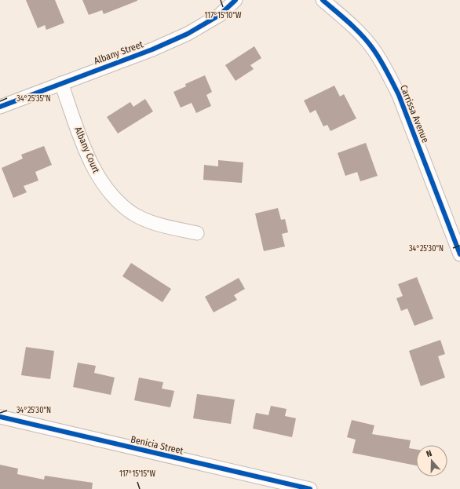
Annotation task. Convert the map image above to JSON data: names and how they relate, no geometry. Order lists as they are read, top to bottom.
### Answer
{
  "streets": {
    "street": [
      "Albany Street",
      "Carrissa Avenue",
      "Albany Court",
      "Benicia Street"
    ]
  },
  "crossings": [
    ["Albany Street", "Albany Court"]
  ],
  "north": "top",
  "coordinates": [
    "117°15'10\"W",
    "34°25'35\"N",
    "34°25'30\"N",
    "117°15'15\"W"
  ]
}
